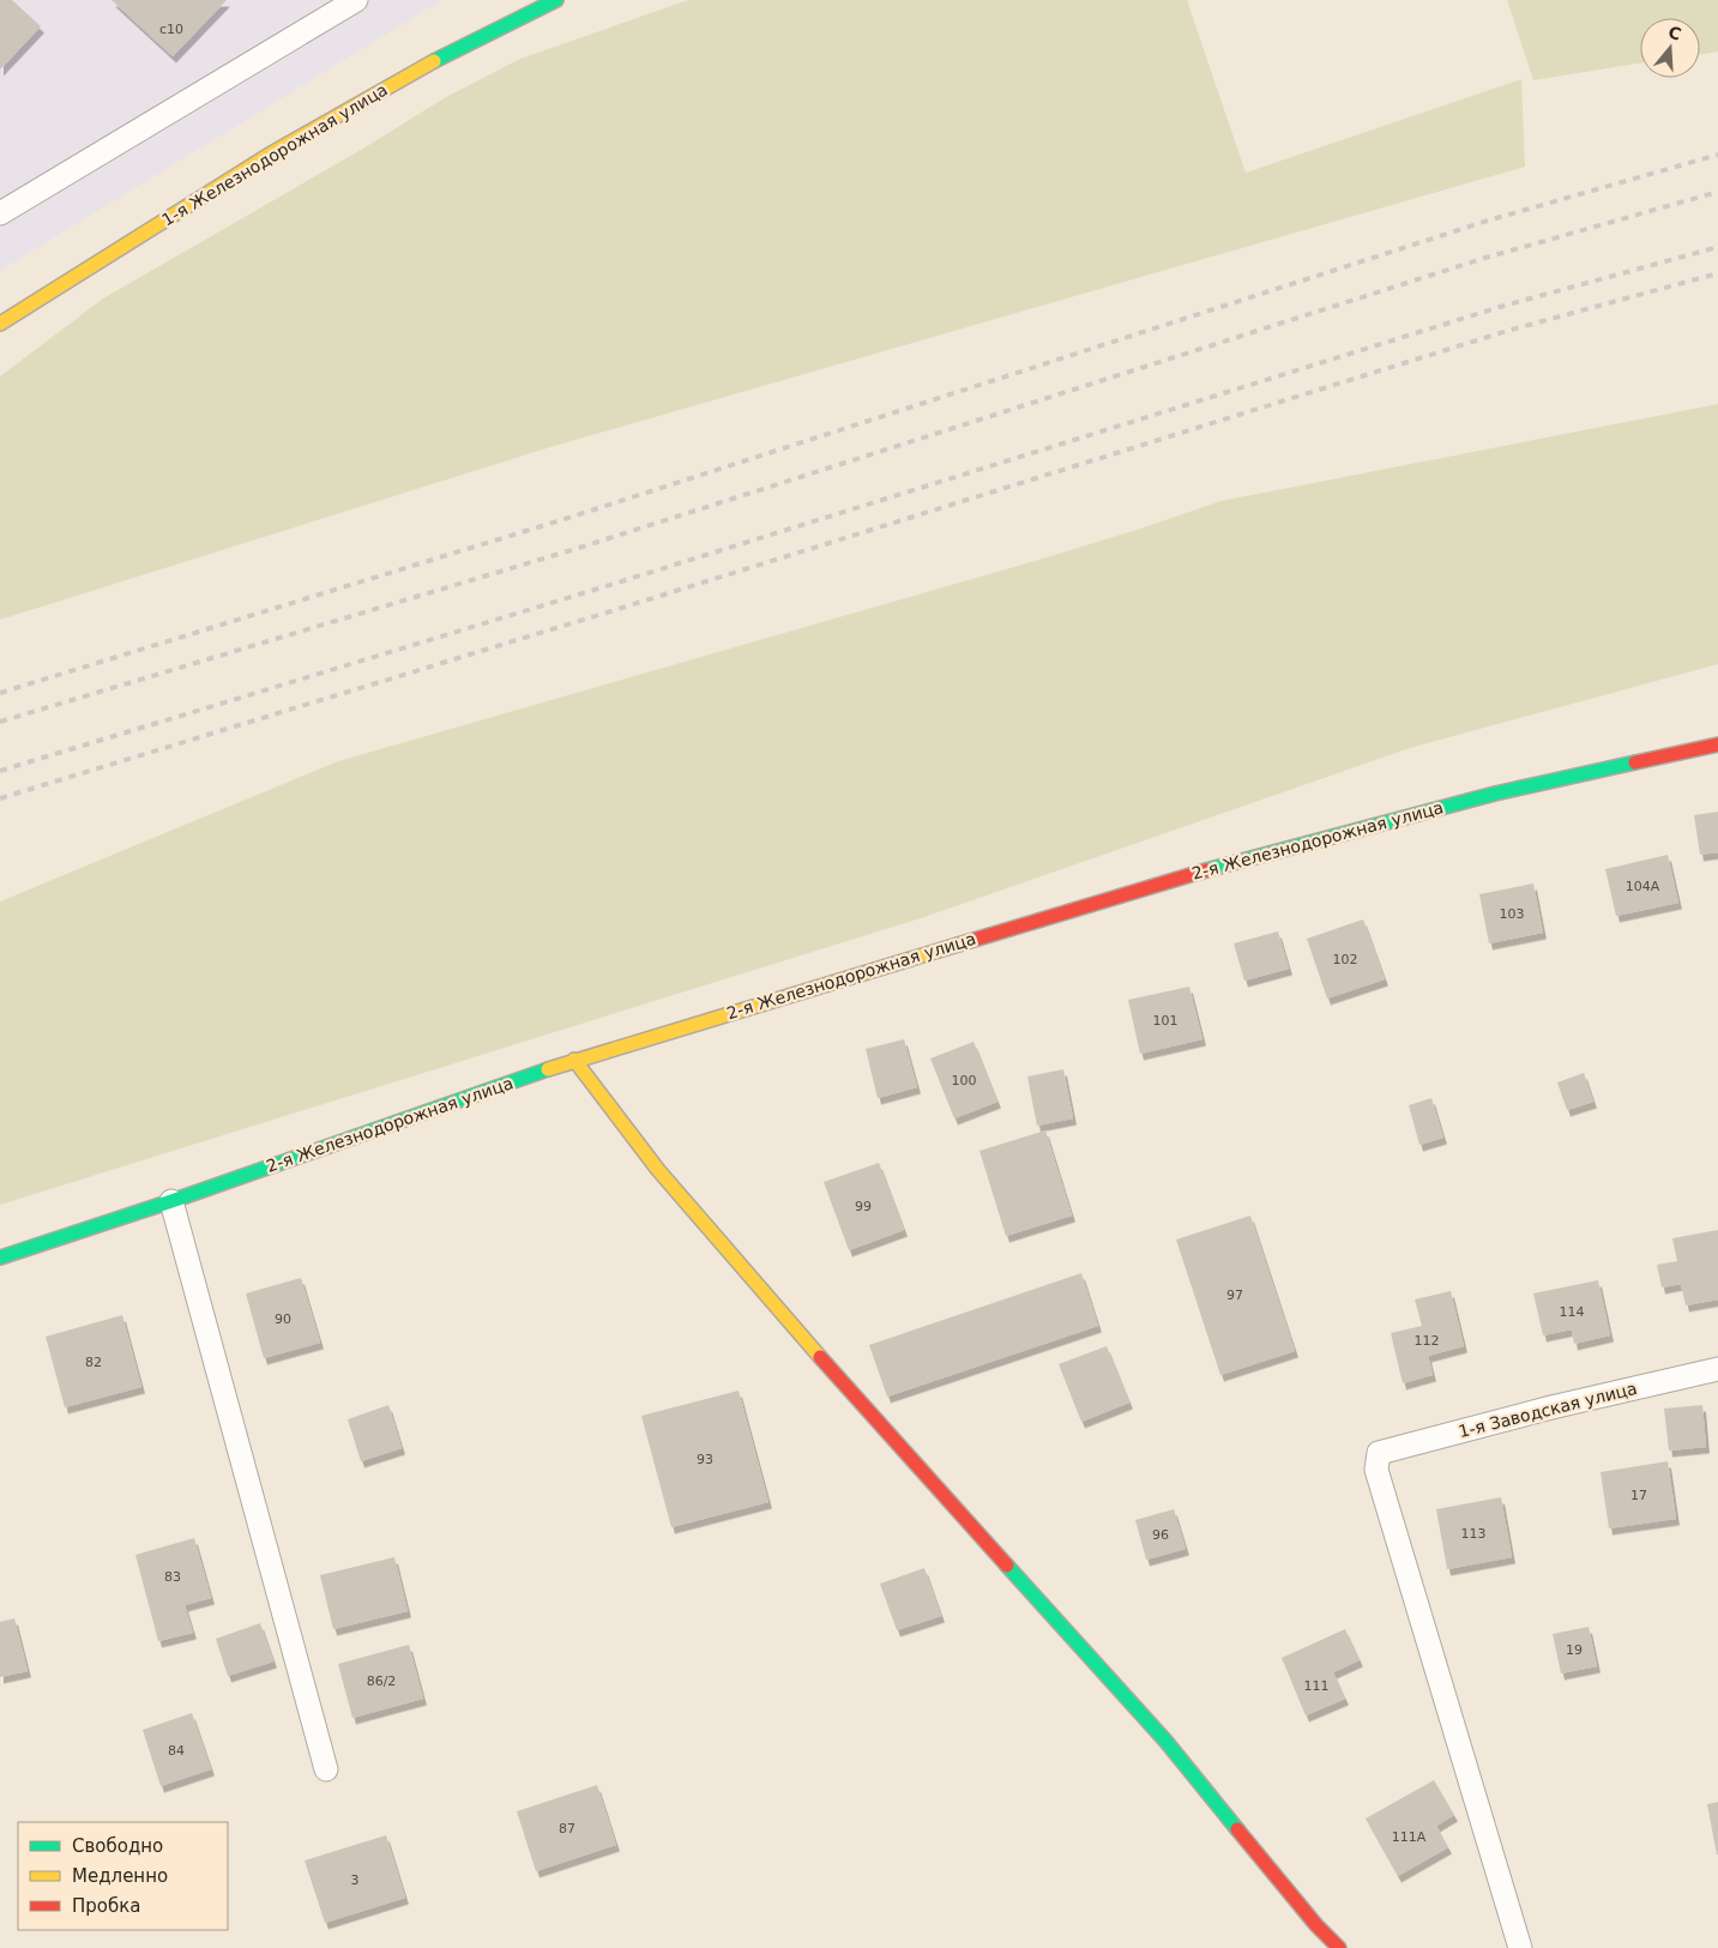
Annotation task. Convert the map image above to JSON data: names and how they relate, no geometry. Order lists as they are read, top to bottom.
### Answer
{
  "streets": {
    "street": ["1-я Железнодорожная улица", "2-я Железнодорожная улица"],
    "lane": ["1-я Заводская улица"]
  },
  "house_numbers": [
    "с10",
    "104А",
    "103",
    "102",
    "101",
    "100",
    "99",
    "97",
    "114",
    "90",
    "112",
    "82",
    "93",
    "17",
    "113",
    "96",
    "83",
    "19",
    "86/2",
    "111",
    "84",
    "87",
    "111А",
    "3"
  ],
  "legend": ["Свободно", "Медленно", "Пробка"],
  "north": "top"
}
